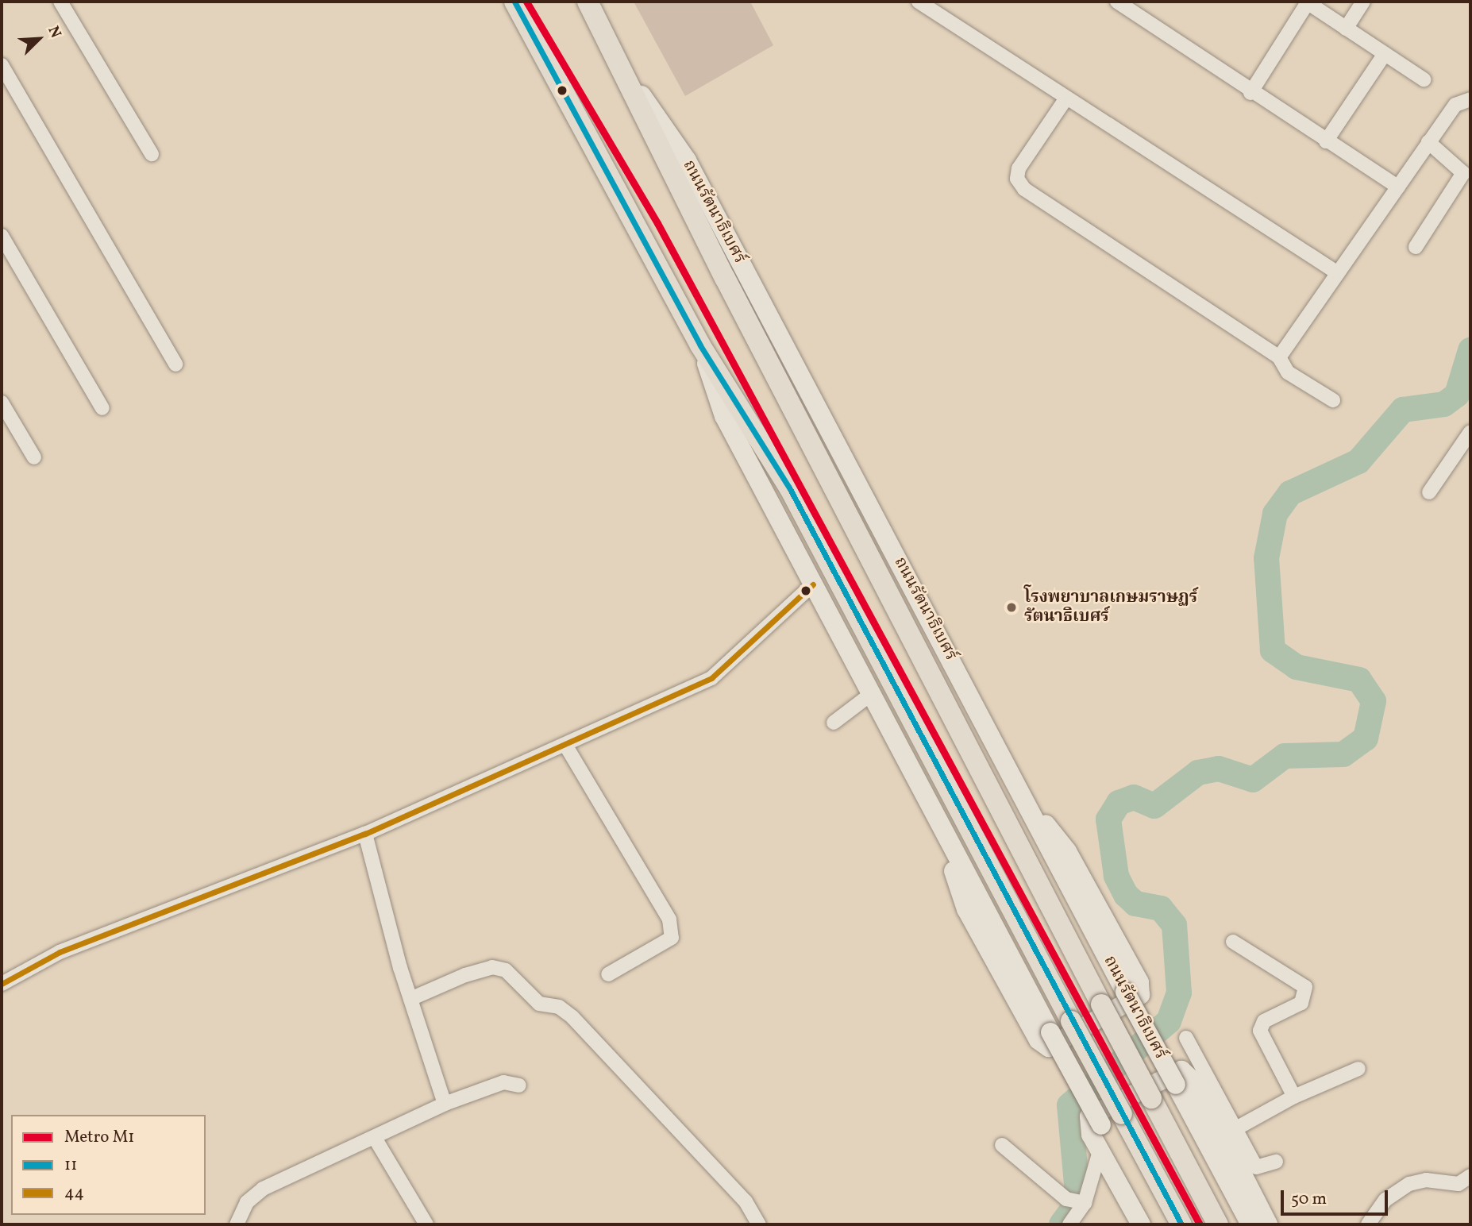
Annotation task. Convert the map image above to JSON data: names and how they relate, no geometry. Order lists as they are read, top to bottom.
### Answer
{
  "streets": {
    "main road": ["ถนนรัตนาธิเบศร์"]
  },
  "places": ["โรงพยาบาลเกษมราษฏร์ รัตนาธิเบศร์"],
  "lines": ["metro line M1", "transit line 11", "transit line 44"],
  "legend": ["Metro M1", "11", "44"],
  "scale_bar": "50 m",
  "north": "top right"
}
